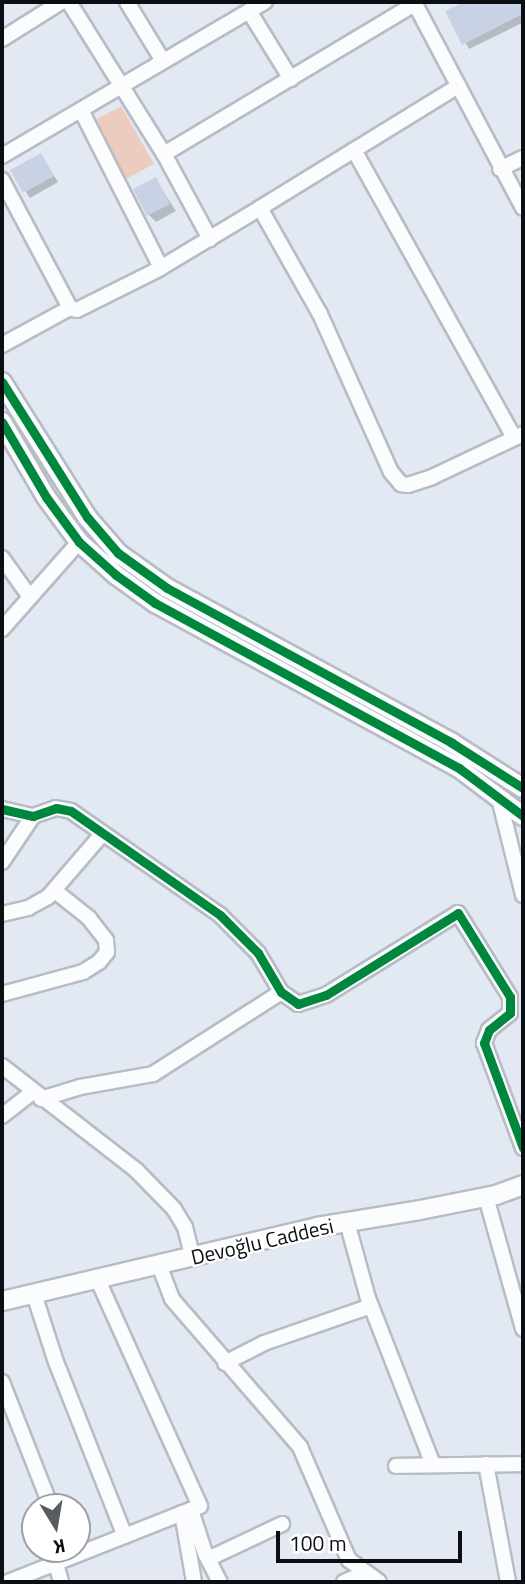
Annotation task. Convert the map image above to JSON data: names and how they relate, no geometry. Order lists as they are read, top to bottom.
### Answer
{
  "streets": {
    "street": ["Devoğlu Caddesi"]
  },
  "scale_bar": "100 m",
  "north": "bottom"
}
